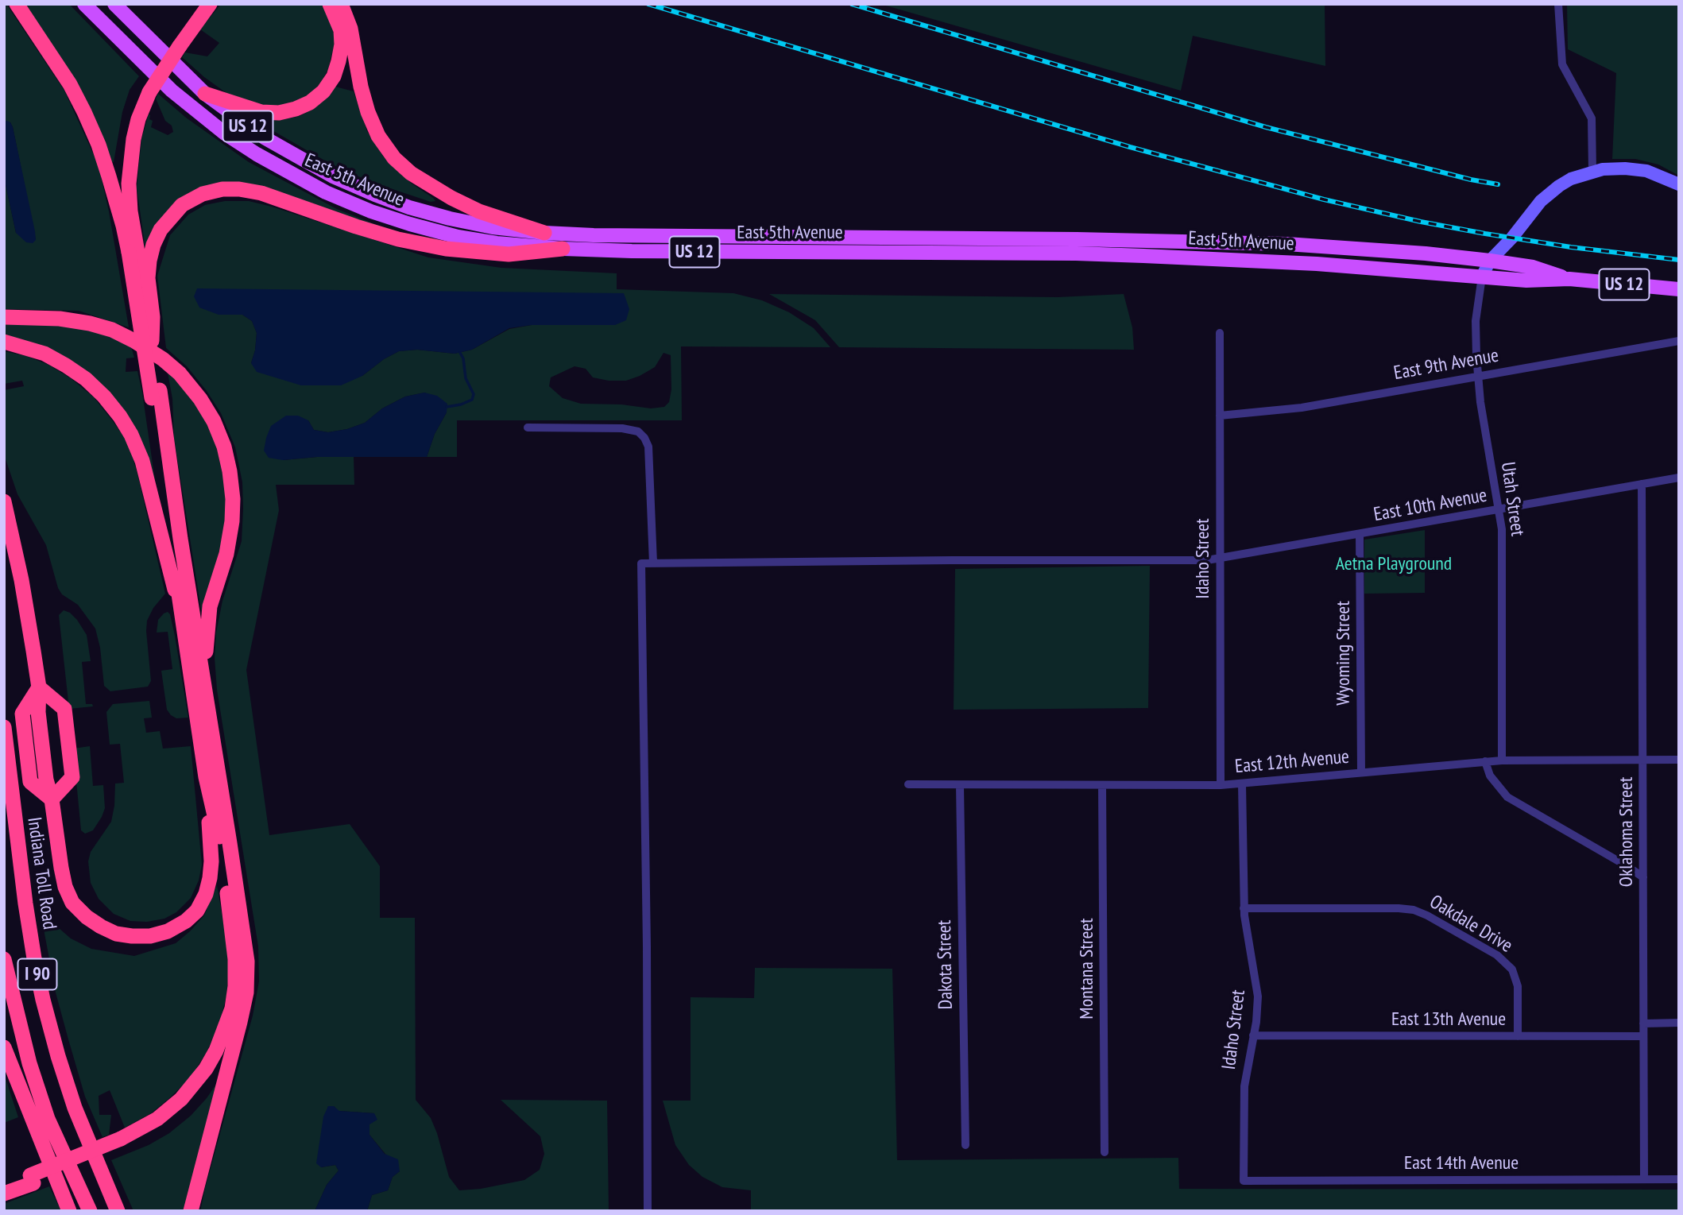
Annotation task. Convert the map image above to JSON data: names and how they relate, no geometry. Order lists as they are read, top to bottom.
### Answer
{
  "streets": {
    "highway": ["Indiana Toll Road", "I 90"],
    "main road": ["US 12", "East 5th Avenue"],
    "street": [
      "East 9th Avenue",
      "Utah Street",
      "East 10th Avenue",
      "Idaho Street",
      "Wyoming Street",
      "East 12th Avenue",
      "Oklahoma Street",
      "Oakdale Drive",
      "Dakota Street",
      "Montana Street",
      "East 13th Avenue",
      "East 14th Avenue"
    ]
  },
  "crossings": [
    ["East 5th Avenue", "Utah Street"],
    ["East 9th Avenue", "Utah Street"],
    ["East 9th Avenue", "Idaho Street"],
    ["Utah Street", "East 10th Avenue"],
    ["Utah Street", "East 12th Avenue"],
    ["East 10th Avenue", "Idaho Street"],
    ["East 10th Avenue", "Wyoming Street"],
    ["East 10th Avenue", "Oklahoma Street"],
    ["Idaho Street", "East 12th Avenue"],
    ["Idaho Street", "Oakdale Drive"],
    ["Idaho Street", "East 13th Avenue"],
    ["Idaho Street", "East 14th Avenue"],
    ["Wyoming Street", "East 12th Avenue"],
    ["East 12th Avenue", "Oklahoma Street"],
    ["East 12th Avenue", "Dakota Street"],
    ["East 12th Avenue", "Montana Street"],
    ["Oklahoma Street", "East 13th Avenue"],
    ["Oklahoma Street", "East 14th Avenue"],
    ["Oakdale Drive", "East 13th Avenue"]
  ],
  "parks": ["Aetna Playground"]
}
